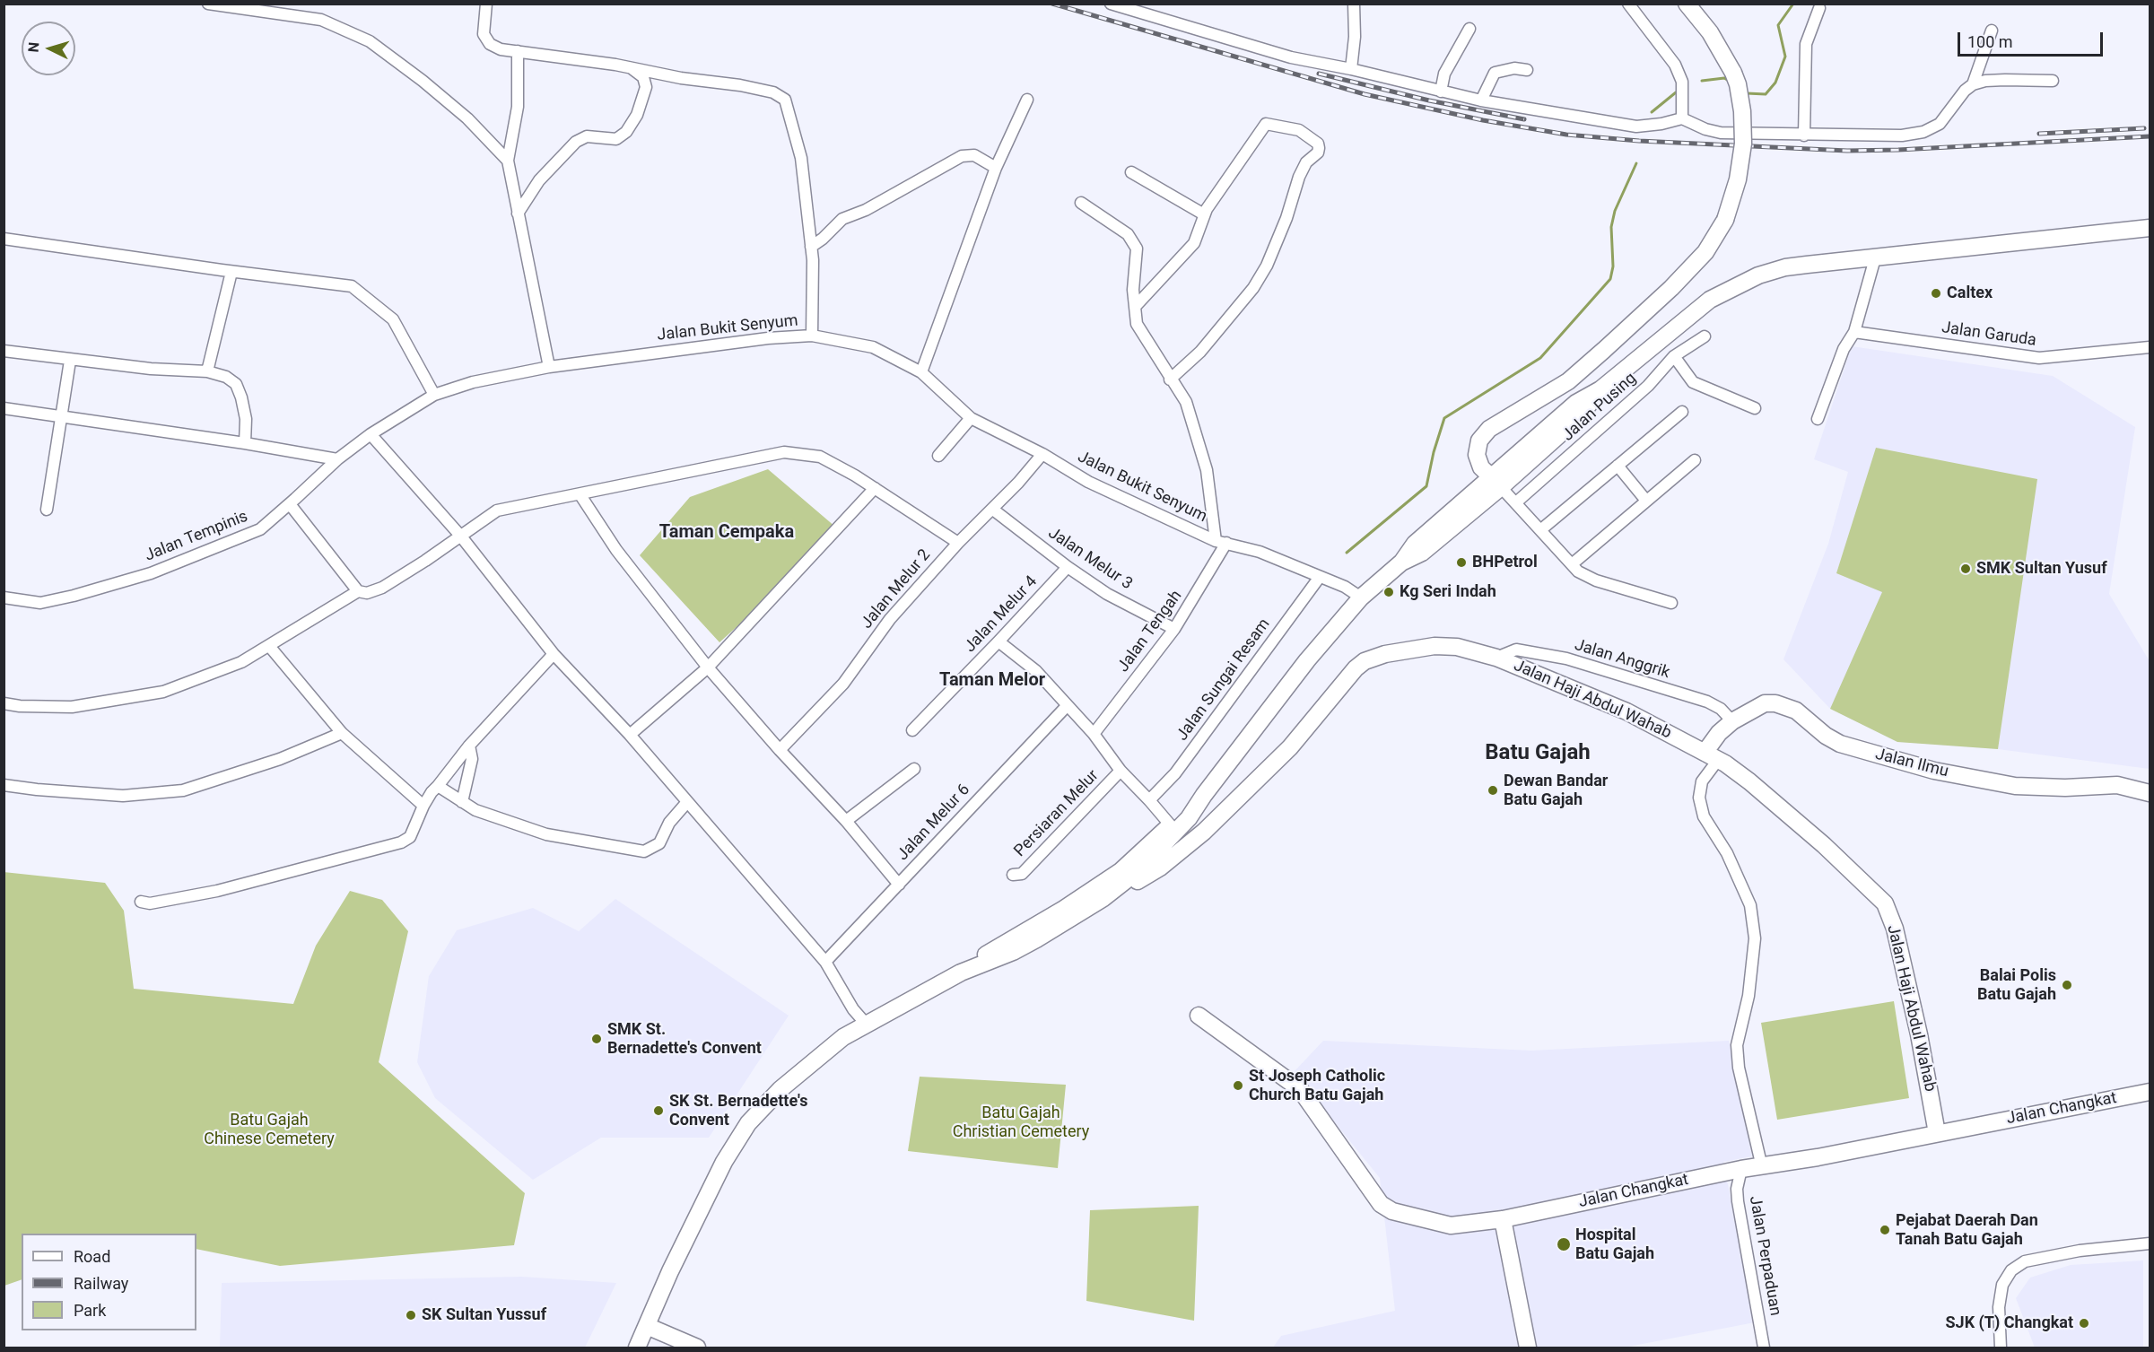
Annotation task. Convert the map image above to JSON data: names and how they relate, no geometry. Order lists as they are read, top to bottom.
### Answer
{
  "streets": {
    "street": [
      "Jalan Bukit Senyum",
      "Jalan Garuda",
      "Jalan Pusing",
      "Jalan Tempinis",
      "Jalan Melur 3",
      "Jalan Melur 2",
      "Jalan Melur 4",
      "Jalan Tengah",
      "Jalan Anggrik",
      "Jalan Sungai Resam",
      "Jalan Haji Abdul Wahab",
      "Jalan Ilmu",
      "Persiaran Melur",
      "Jalan Melur 6",
      "Jalan Changkat",
      "Jalan Perpaduan"
    ]
  },
  "crossings": [
    ["Jalan Bukit Senyum", "Jalan Tempinis"],
    ["Jalan Bukit Senyum", "Jalan Melur 2"],
    ["Jalan Bukit Senyum", "Jalan Tengah"],
    ["Jalan Bukit Senyum", "Jalan Sungai Resam"],
    ["Jalan Melur 3", "Jalan Melur 2"],
    ["Jalan Melur 3", "Jalan Melur 4"],
    ["Jalan Melur 3", "Jalan Tengah"],
    ["Jalan Anggrik", "Jalan Haji Abdul Wahab"],
    ["Jalan Anggrik", "Jalan Ilmu"],
    ["Jalan Haji Abdul Wahab", "Jalan Ilmu"],
    ["Jalan Haji Abdul Wahab", "Jalan Changkat"],
    ["Jalan Changkat", "Jalan Perpaduan"]
  ],
  "districts": ["Taman Cempaka", "Taman Melor", "Batu Gajah"],
  "parks": ["Batu Gajah Christian Cemetery", "Batu Gajah Chinese Cemetery"],
  "places": [
    "Caltex",
    "BHPetrol",
    "SMK Sultan Yusuf",
    "Kg Seri Indah",
    "Dewan Bandar Batu Gajah",
    "Balai Polis Batu Gajah",
    "SMK St. Bernadette's Convent",
    "St Joseph Catholic Church Batu Gajah",
    "SK St. Bernadette's Convent",
    "Pejabat Daerah Dan Tanah Batu Gajah",
    "Hospital Batu Gajah",
    "SK Sultan Yussuf",
    "SJK (T) Changkat"
  ],
  "legend": ["Road", "Railway", "Park"],
  "scale_bar": "100 m",
  "north": "left"
}
